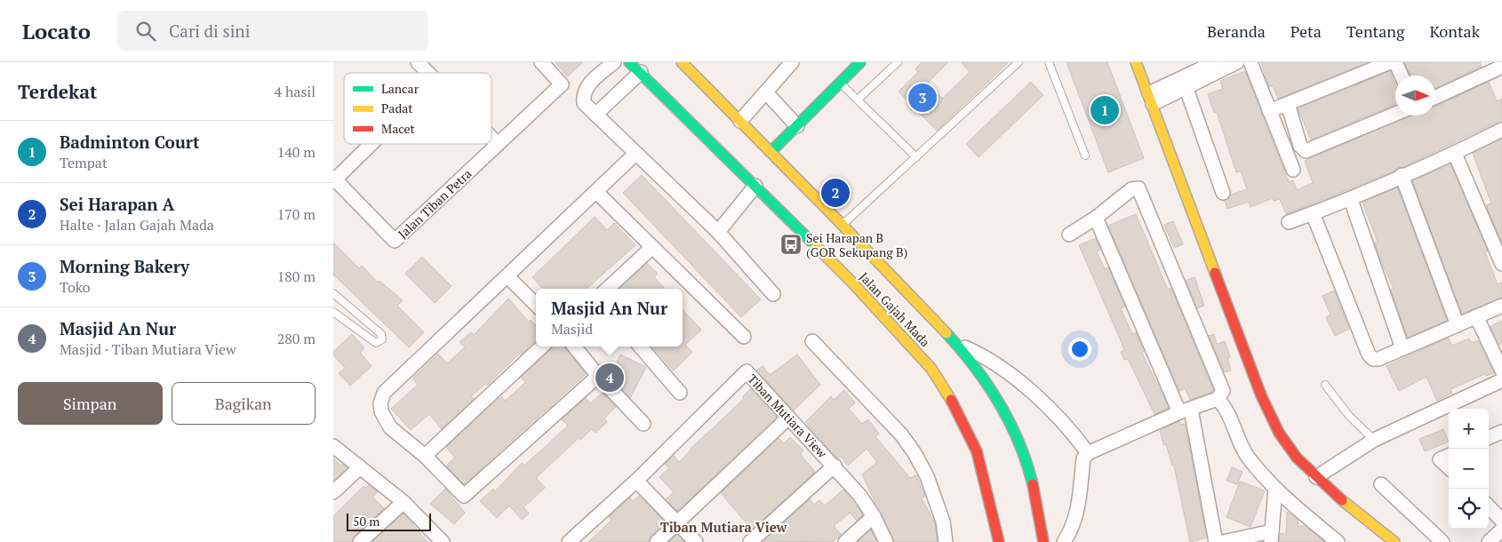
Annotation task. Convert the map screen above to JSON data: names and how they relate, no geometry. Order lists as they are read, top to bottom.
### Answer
{
  "streets": {
    "main road": ["Jalan Gajah Mada"],
    "street": ["Jalan Tiban Petra", "Tiban Mutiara View"]
  },
  "districts": ["Tiban Mutiara View"],
  "places": {
    "bus stop": ["Sei Harapan B (GOR Sekupang B)"]
  },
  "legend": ["Lancar", "Padat", "Macet"],
  "scale_bar": "50 m",
  "north": "right",
  "page": {
    "header": "Locato",
    "search": "Cari di sini",
    "nav": [
      "Beranda",
      "Peta",
      "Tentang",
      "Kontak"
    ],
    "heading": ["Terdekat", "4 hasil"],
    "pins": [
      "3",
      "1",
      "2",
      "4"
    ],
    "list": [
      {
        "mark": "1",
        "name": "Badminton Court",
        "note": "Tempat",
        "value": "140 m"
      },
      {
        "mark": "2",
        "name": "Sei Harapan A",
        "note": "Halte · Jalan Gajah Mada",
        "value": "170 m"
      },
      {
        "mark": "3",
        "name": "Morning Bakery",
        "note": "Toko",
        "value": "180 m"
      },
      {
        "mark": "4",
        "name": "Masjid An Nur",
        "note": "Masjid · Tiban Mutiara View",
        "value": "280 m"
      }
    ],
    "popup": ["Masjid An Nur", "Masjid"],
    "buttons": ["Simpan", "Bagikan"],
    "map_buttons": ["+", "−"],
    "scale": "50 m"
  }
}
